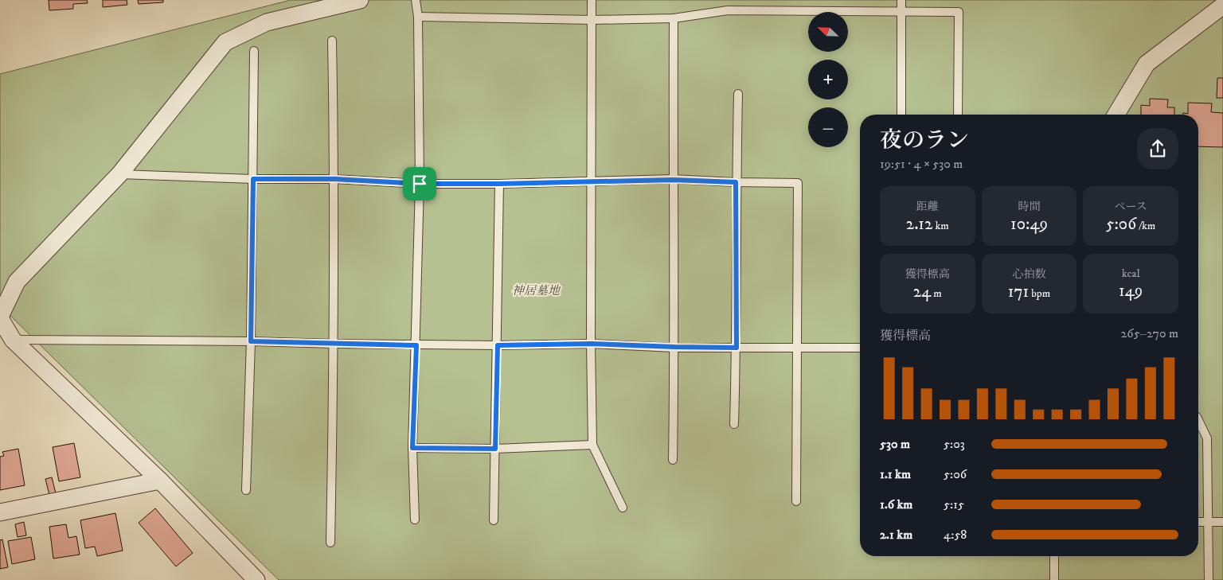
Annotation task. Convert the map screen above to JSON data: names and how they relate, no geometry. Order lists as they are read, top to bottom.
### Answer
{
  "parks": ["神居墓地"],
  "north": "top left",
  "page": {
    "map_buttons": ["+", "−"],
    "heading": ["夜のラン", "19:51 · 4 × 530 m"],
    "stats": [
      ["距離", "2.12 km"],
      ["時間", "10:49"],
      ["ペース", "5:06 /km"],
      ["獲得標高", "24 m"],
      ["心拍数", "171 bpm"],
      ["kcal", "149"]
    ],
    "chart": ["獲得標高", "265–270 m"],
    "list": [
      {
        "name": "530 m",
        "note": "5:03"
      },
      {
        "name": "1.1 km",
        "note": "5:06"
      },
      {
        "name": "1.6 km",
        "note": "5:15"
      },
      {
        "name": "2.1 km",
        "note": "4:58"
      }
    ]
  }
}
